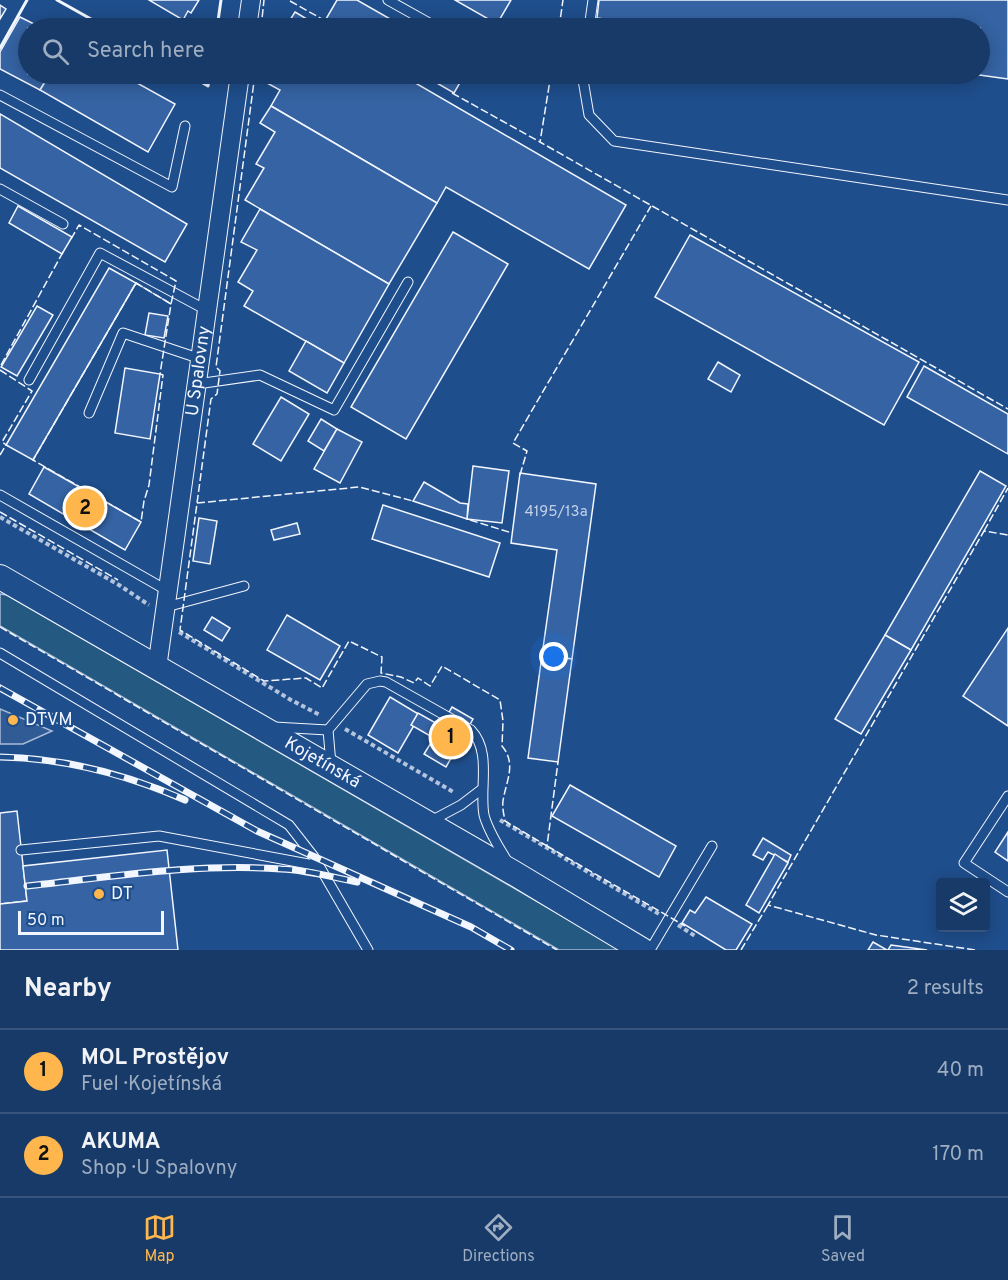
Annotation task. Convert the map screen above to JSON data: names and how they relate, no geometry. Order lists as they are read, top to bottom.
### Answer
{
  "streets": {
    "main road": ["Kojetínská"],
    "street": ["U Spalovny"]
  },
  "crossings": [
    ["U Spalovny", "Kojetínská"]
  ],
  "places": ["DTVM", "DT"],
  "house_numbers": ["4195/13a"],
  "scale_bar": "50 m",
  "page": {
    "search": "Search here",
    "pins": ["2", "1"],
    "scale": "50 m",
    "heading": ["Nearby", "2 results"],
    "list": [
      {
        "mark": "1",
        "name": "MOL Prostějov",
        "note": "Fuel · Kojetínská",
        "value": "40 m"
      },
      {
        "mark": "2",
        "name": "AKUMA",
        "note": "Shop · U Spalovny",
        "value": "170 m"
      }
    ],
    "nav": ["Map", "Directions", "Saved"]
  }
}
